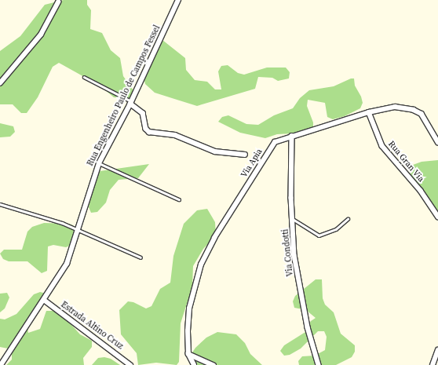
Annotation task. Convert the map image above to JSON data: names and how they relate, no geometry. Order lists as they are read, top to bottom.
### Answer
{
  "streets": {
    "street": [
      "Rua Engenheiro Paulo de Campos Fessel",
      "Rua Gran Via",
      "Via Apia",
      "Via Condotti",
      "Estrada Altino Cruz"
    ]
  },
  "crossings": [
    ["Rua Engenheiro Paulo de Campos Fessel", "Estrada Altino Cruz"],
    ["Rua Gran Via", "Via Apia"],
    ["Via Apia", "Via Condotti"]
  ]
}
